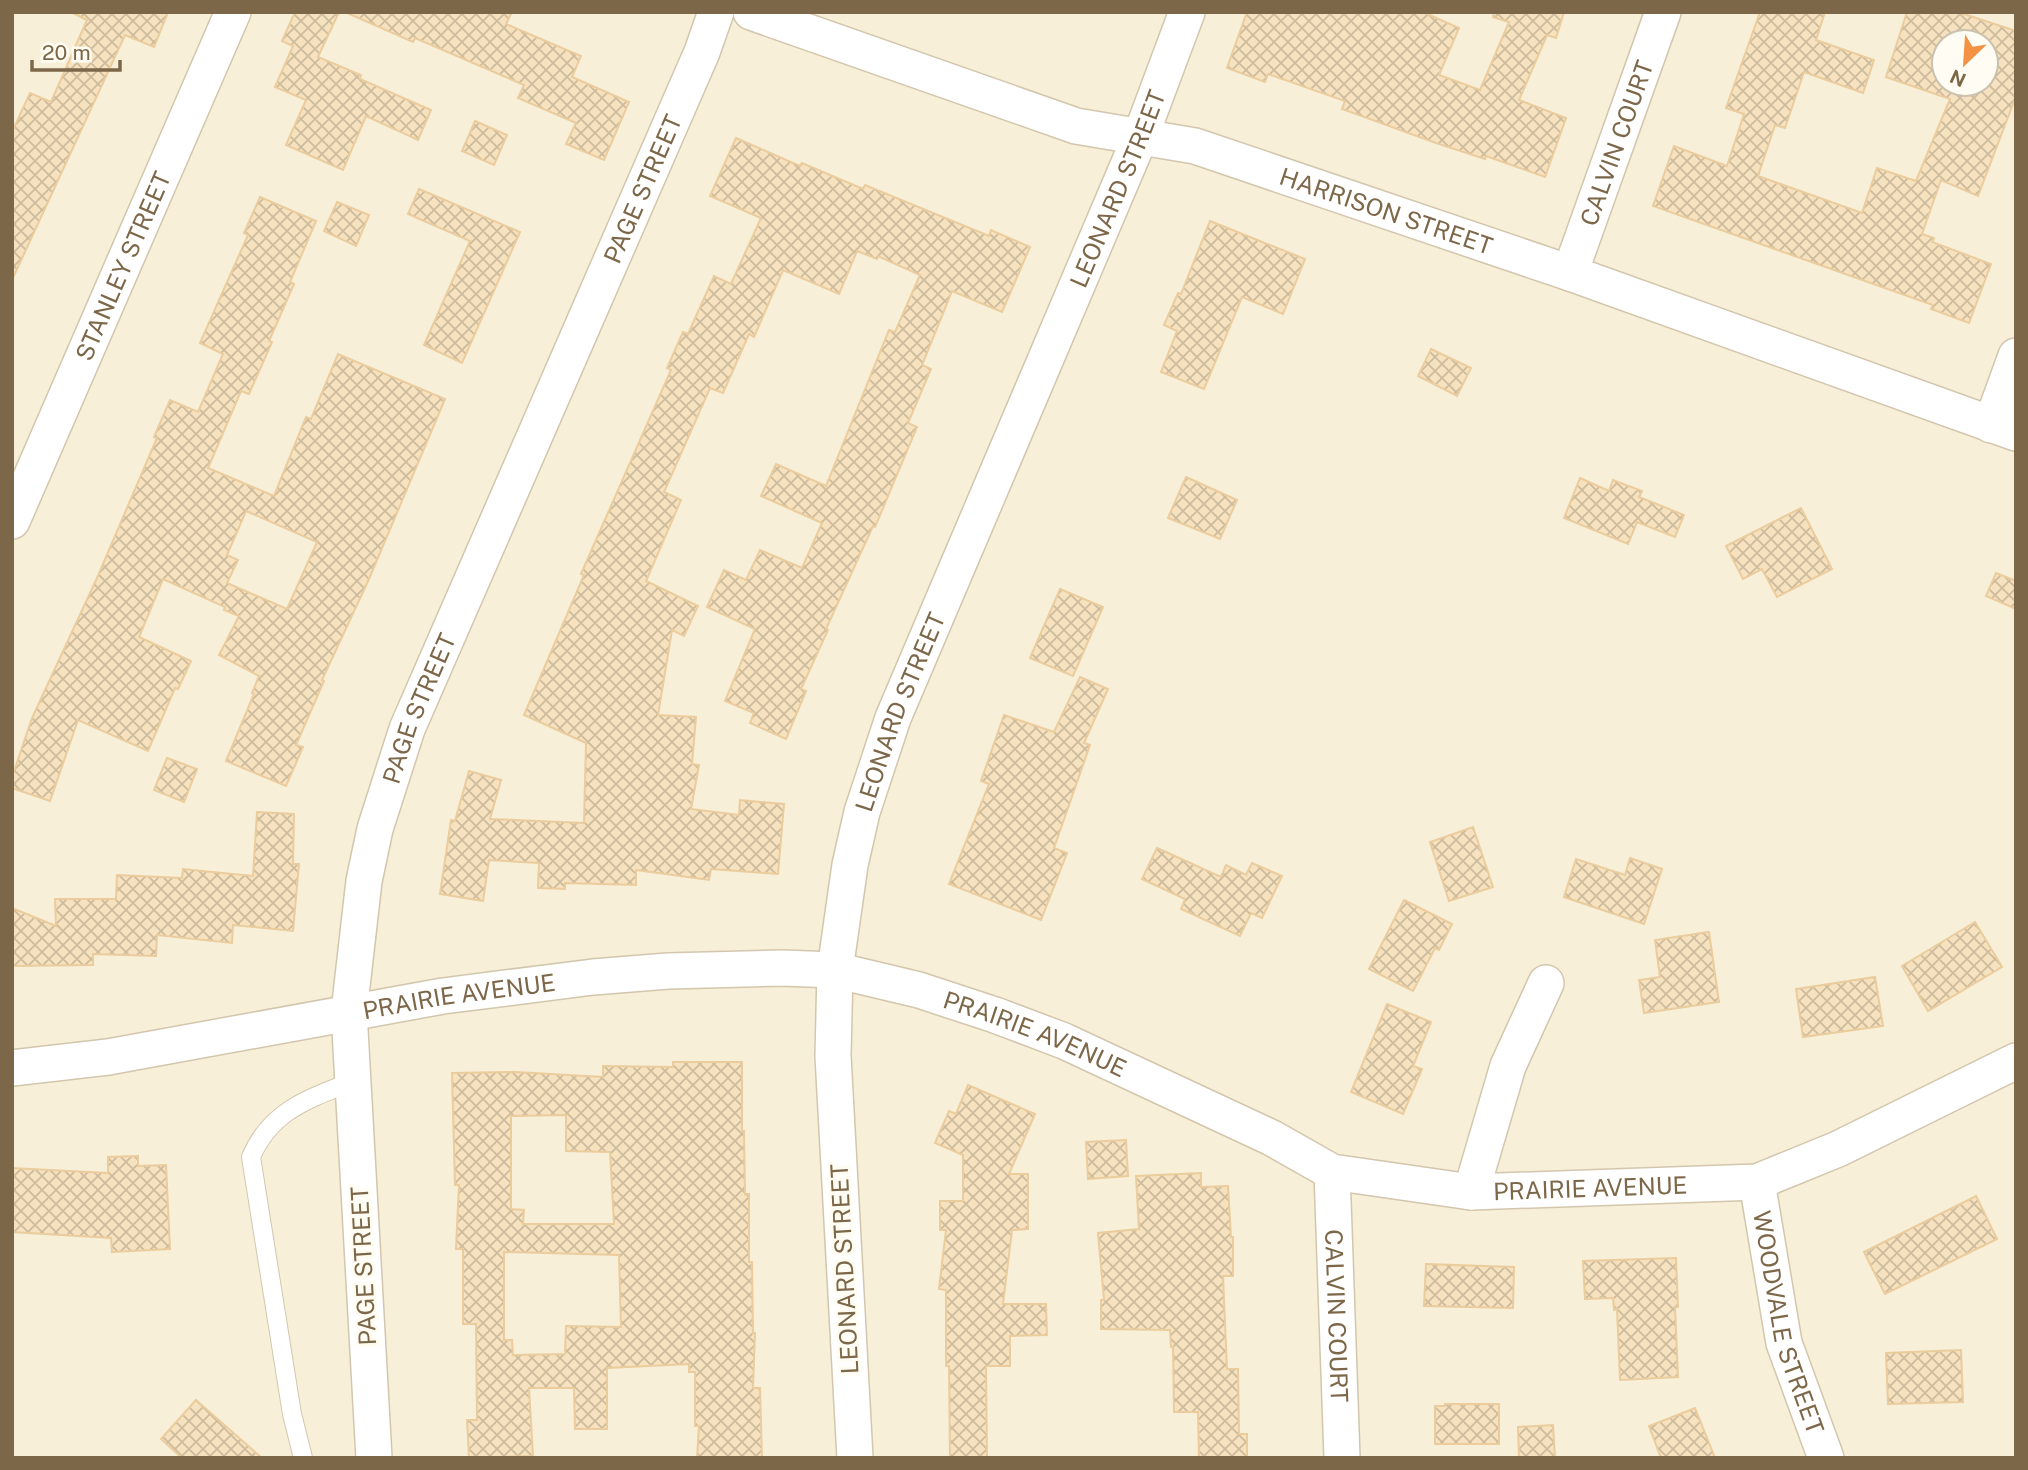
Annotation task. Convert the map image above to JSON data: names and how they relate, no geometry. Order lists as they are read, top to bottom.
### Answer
{
  "streets": {
    "street": [
      "CALVIN COURT",
      "LEONARD STREET",
      "PAGE STREET",
      "HARRISON STREET",
      "STANLEY STREET",
      "PRAIRIE AVENUE",
      "WOODVALE STREET"
    ]
  },
  "crossings": [
    ["CALVIN COURT", "HARRISON STREET"],
    ["CALVIN COURT", "PRAIRIE AVENUE"],
    ["LEONARD STREET", "HARRISON STREET"],
    ["LEONARD STREET", "PRAIRIE AVENUE"],
    ["PAGE STREET", "PRAIRIE AVENUE"],
    ["PRAIRIE AVENUE", "WOODVALE STREET"]
  ],
  "scale_bar": "20 m",
  "north": "bottom left"
}
